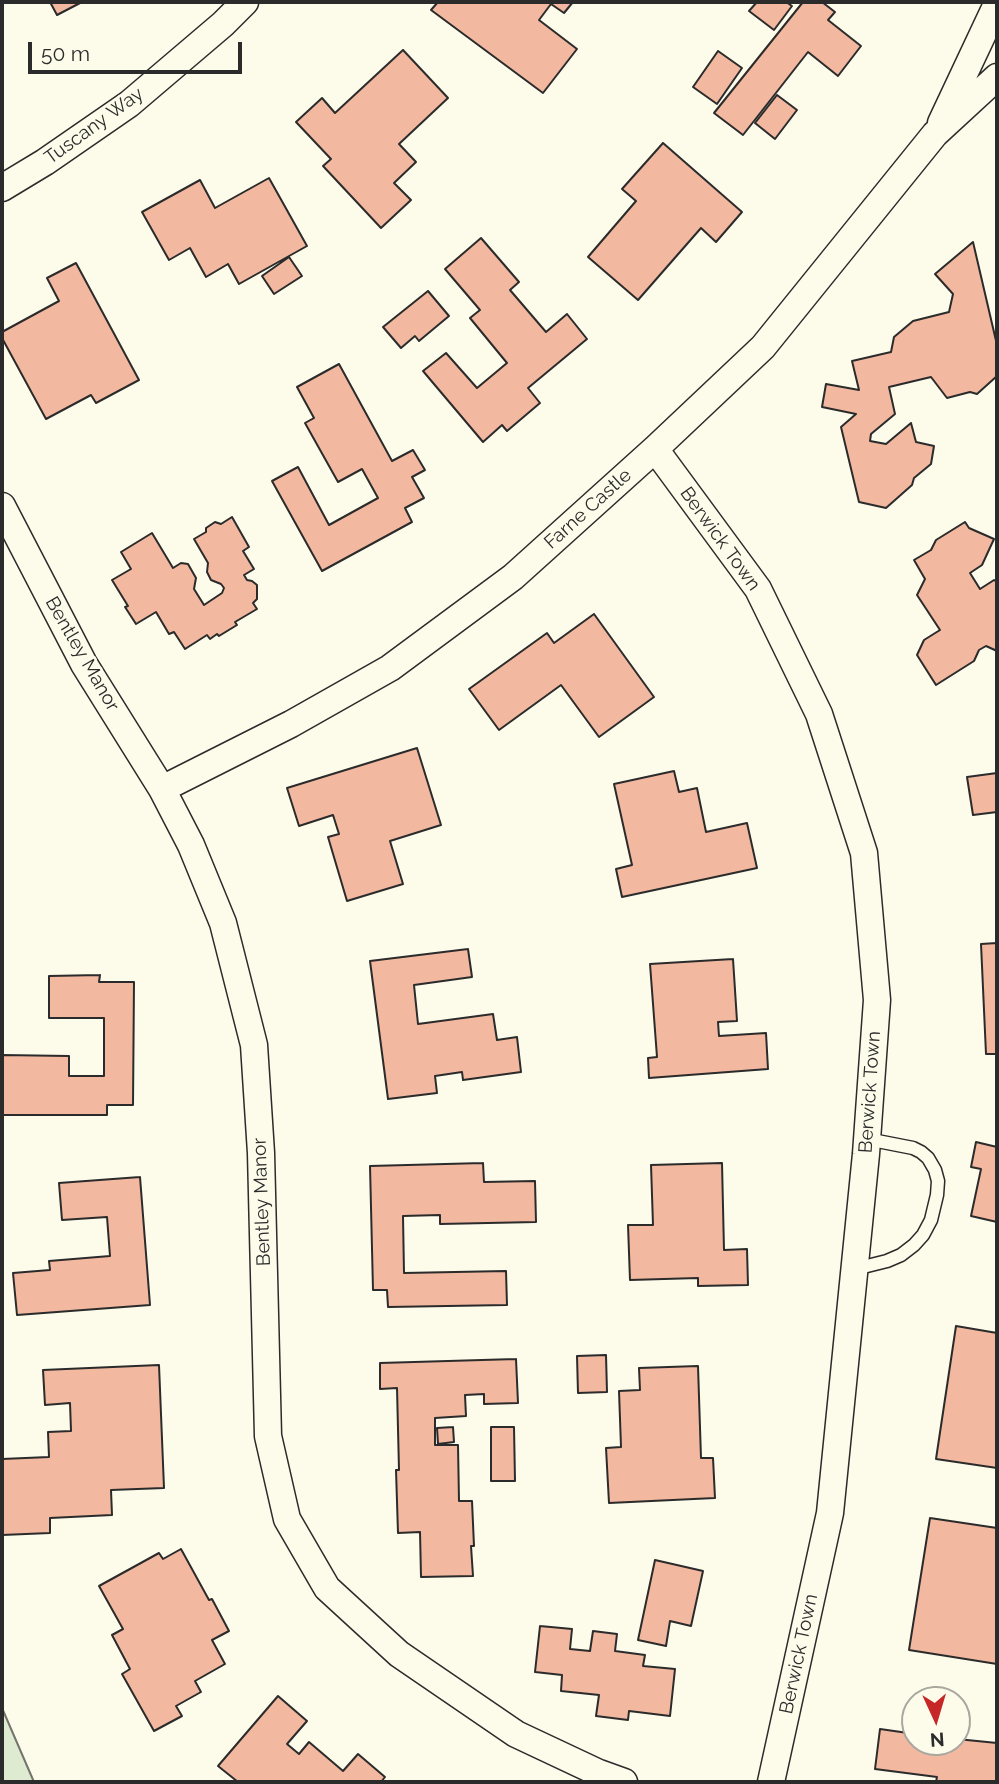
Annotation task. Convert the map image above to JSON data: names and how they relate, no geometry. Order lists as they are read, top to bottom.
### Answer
{
  "streets": {
    "street": [
      "Tuscany Way",
      "Farne Castle",
      "Berwick Town",
      "Bentley Manor"
    ]
  },
  "crossings": [
    ["Farne Castle", "Berwick Town"],
    ["Farne Castle", "Bentley Manor"]
  ],
  "scale_bar": "50 m",
  "north": "bottom"
}
